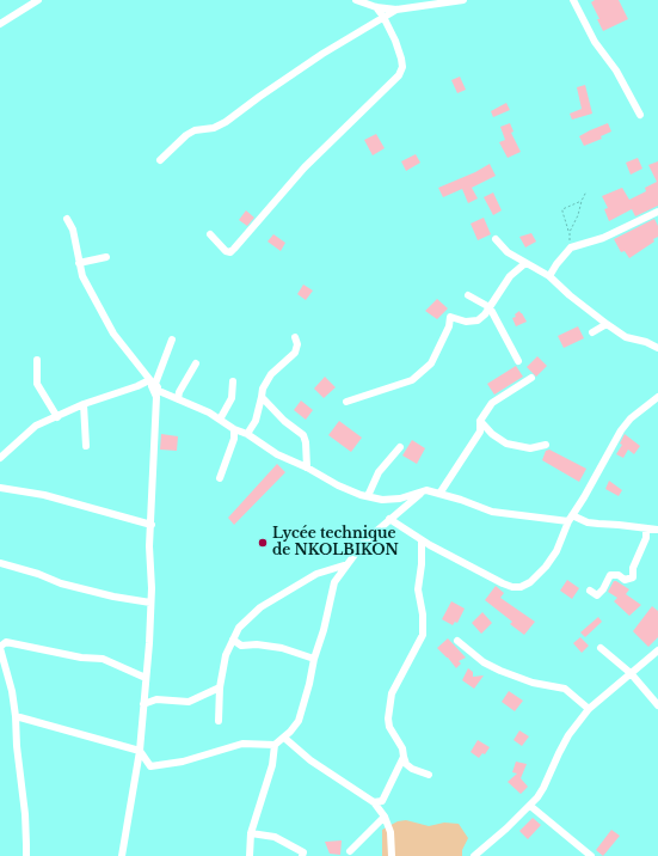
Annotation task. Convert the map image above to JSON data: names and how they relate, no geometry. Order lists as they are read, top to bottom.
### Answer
{
  "places": ["Lycée technique de NKOLBIKON"]
}
